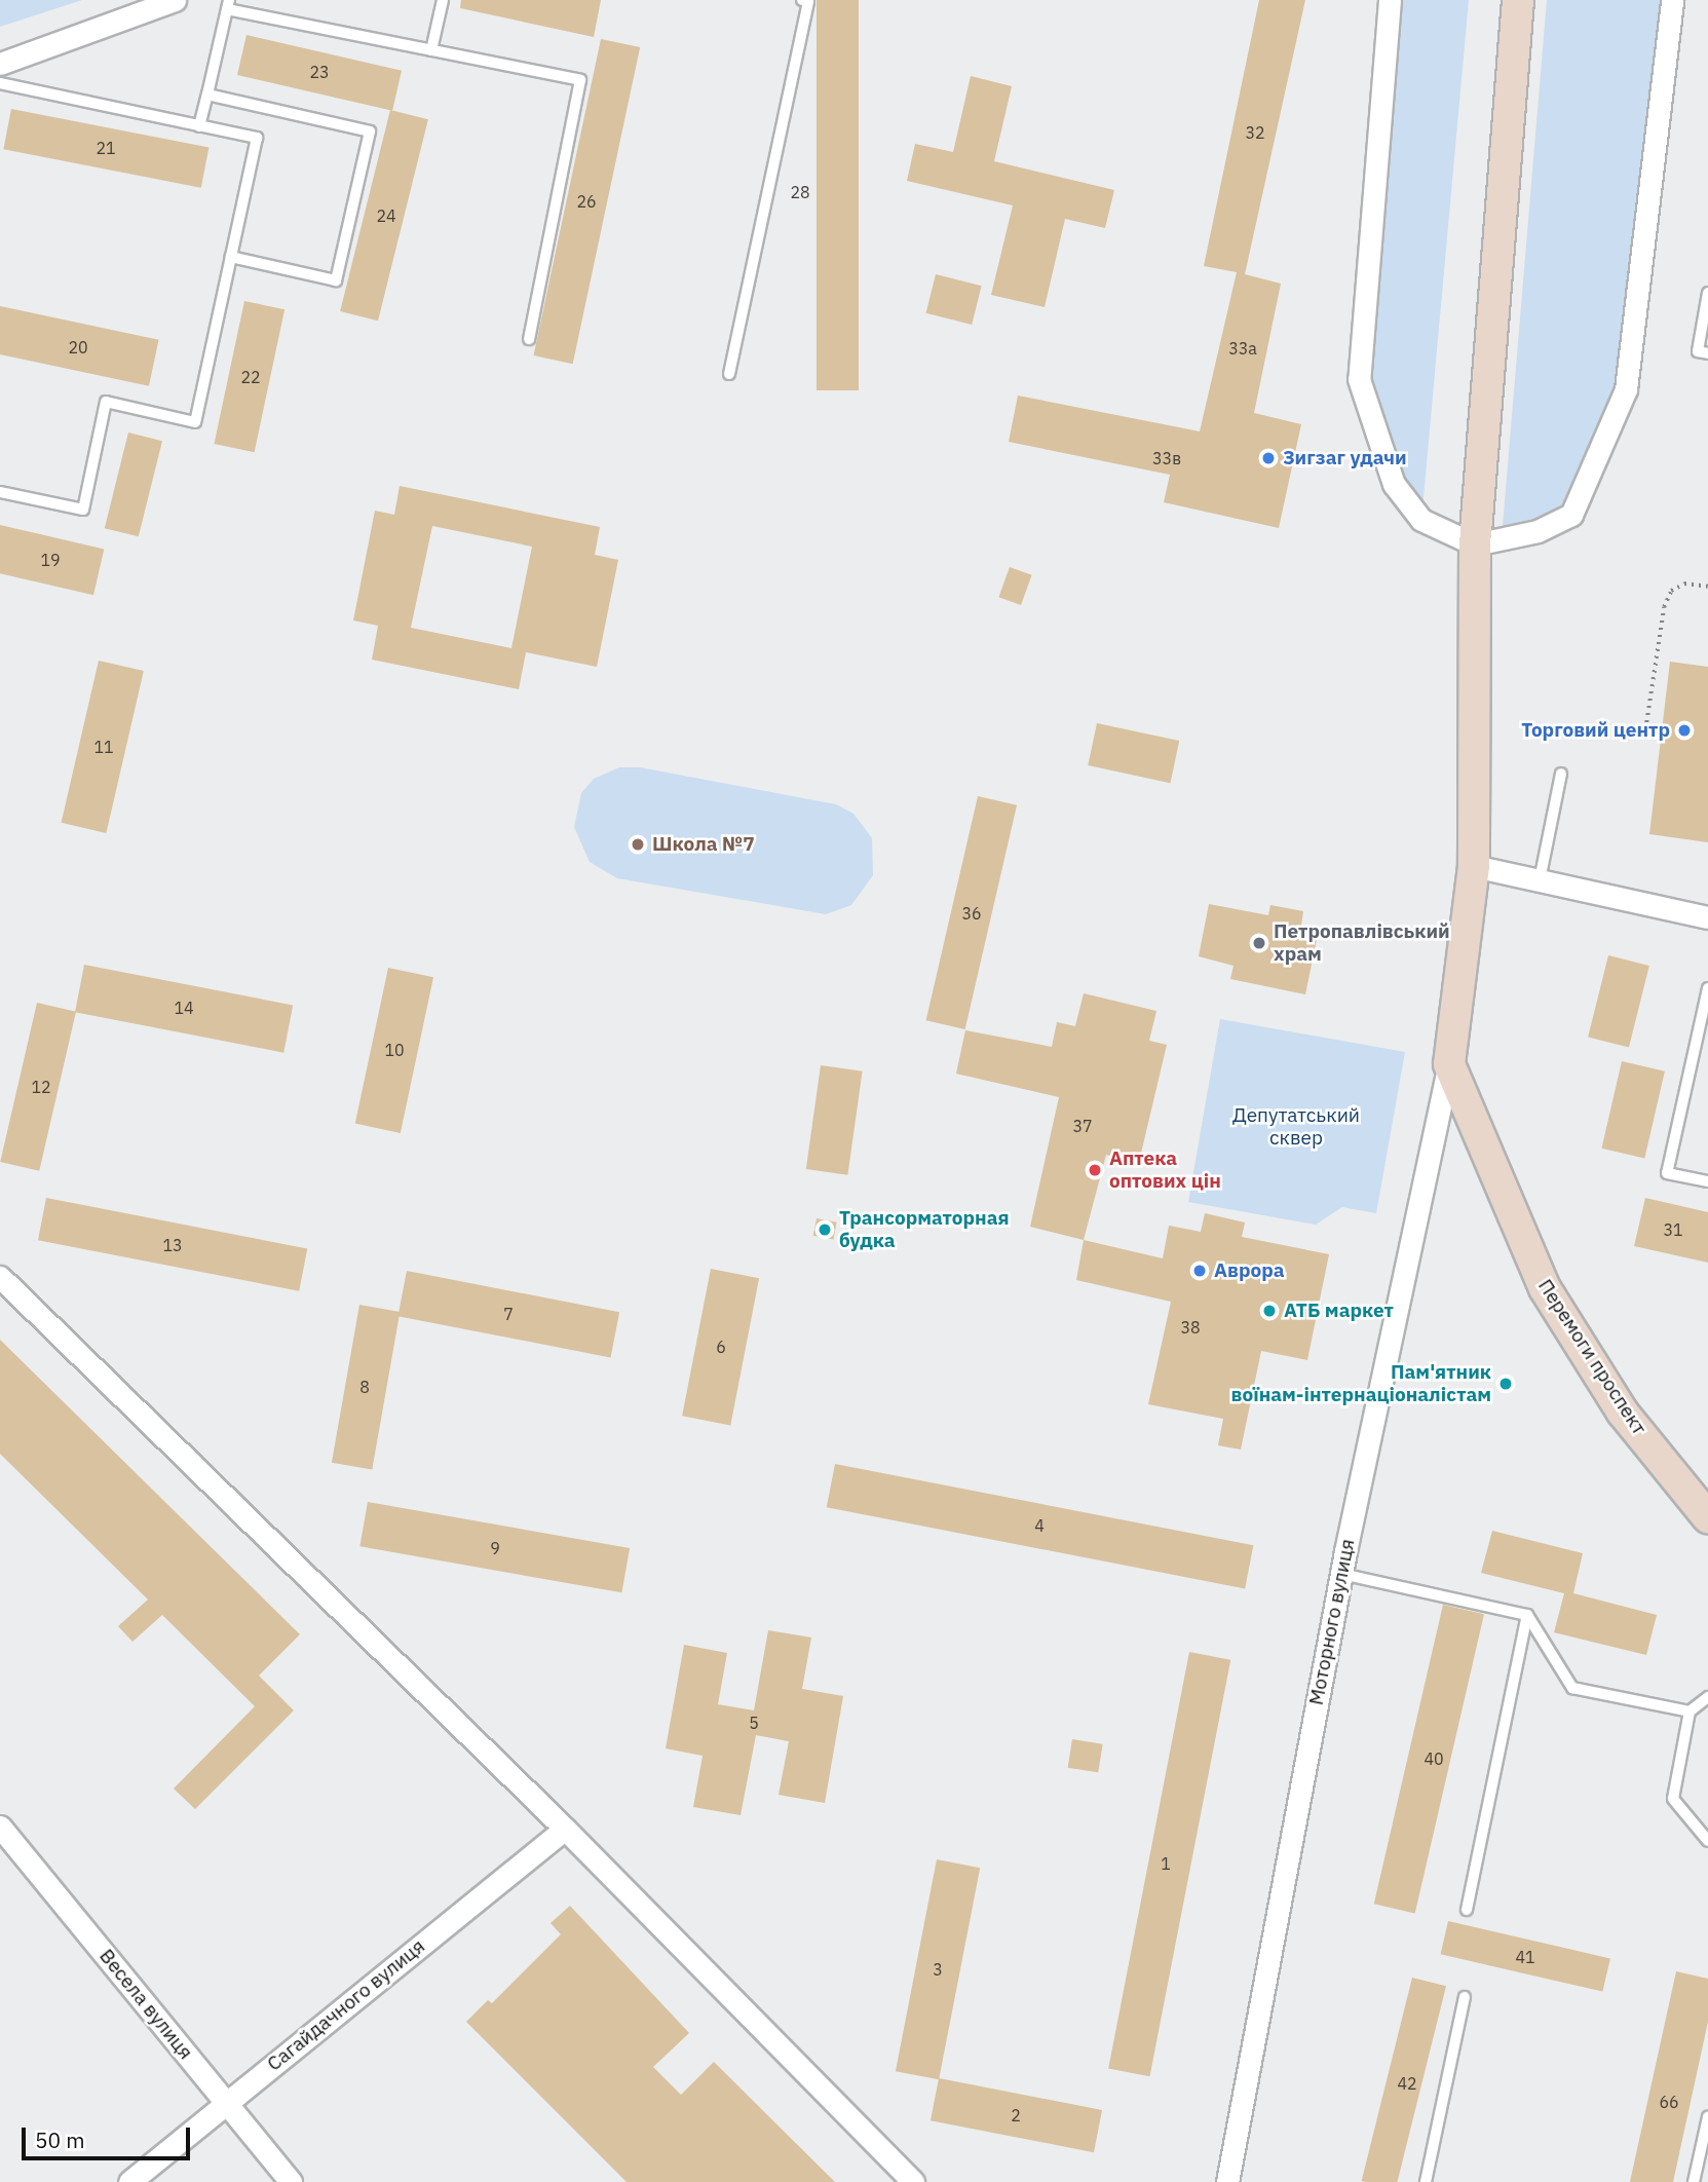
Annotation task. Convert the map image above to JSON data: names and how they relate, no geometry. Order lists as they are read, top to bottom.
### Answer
{
  "streets": {
    "street": [
      "Перемоги проспект",
      "Моторного вулиця",
      "Весела вулиця",
      "Сагайдачного вулиця"
    ]
  },
  "crossings": [
    ["Перемоги проспект", "Моторного вулиця"],
    ["Весела вулиця", "Сагайдачного вулиця"]
  ],
  "parks": ["Депутатський сквер"],
  "places": [
    "Зигзаг удачи",
    "Торговий центр",
    "Школа №7",
    "Петропавлівський храм",
    "Аптека оптових цін",
    "Трансорматорная будка",
    "Аврора",
    "АТБ маркет",
    "Пам'ятник воїнам-інтернаціоналістам"
  ],
  "house_numbers": [
    "23",
    "32",
    "21",
    "28",
    "26",
    "24",
    "20",
    "33а",
    "22",
    "33в",
    "19",
    "11",
    "36",
    "14",
    "10",
    "12",
    "37",
    "31",
    "13",
    "7",
    "38",
    "6",
    "8",
    "4",
    "9",
    "5",
    "40",
    "1",
    "41",
    "3",
    "42",
    "66",
    "2"
  ],
  "scale_bar": "50 m"
}
